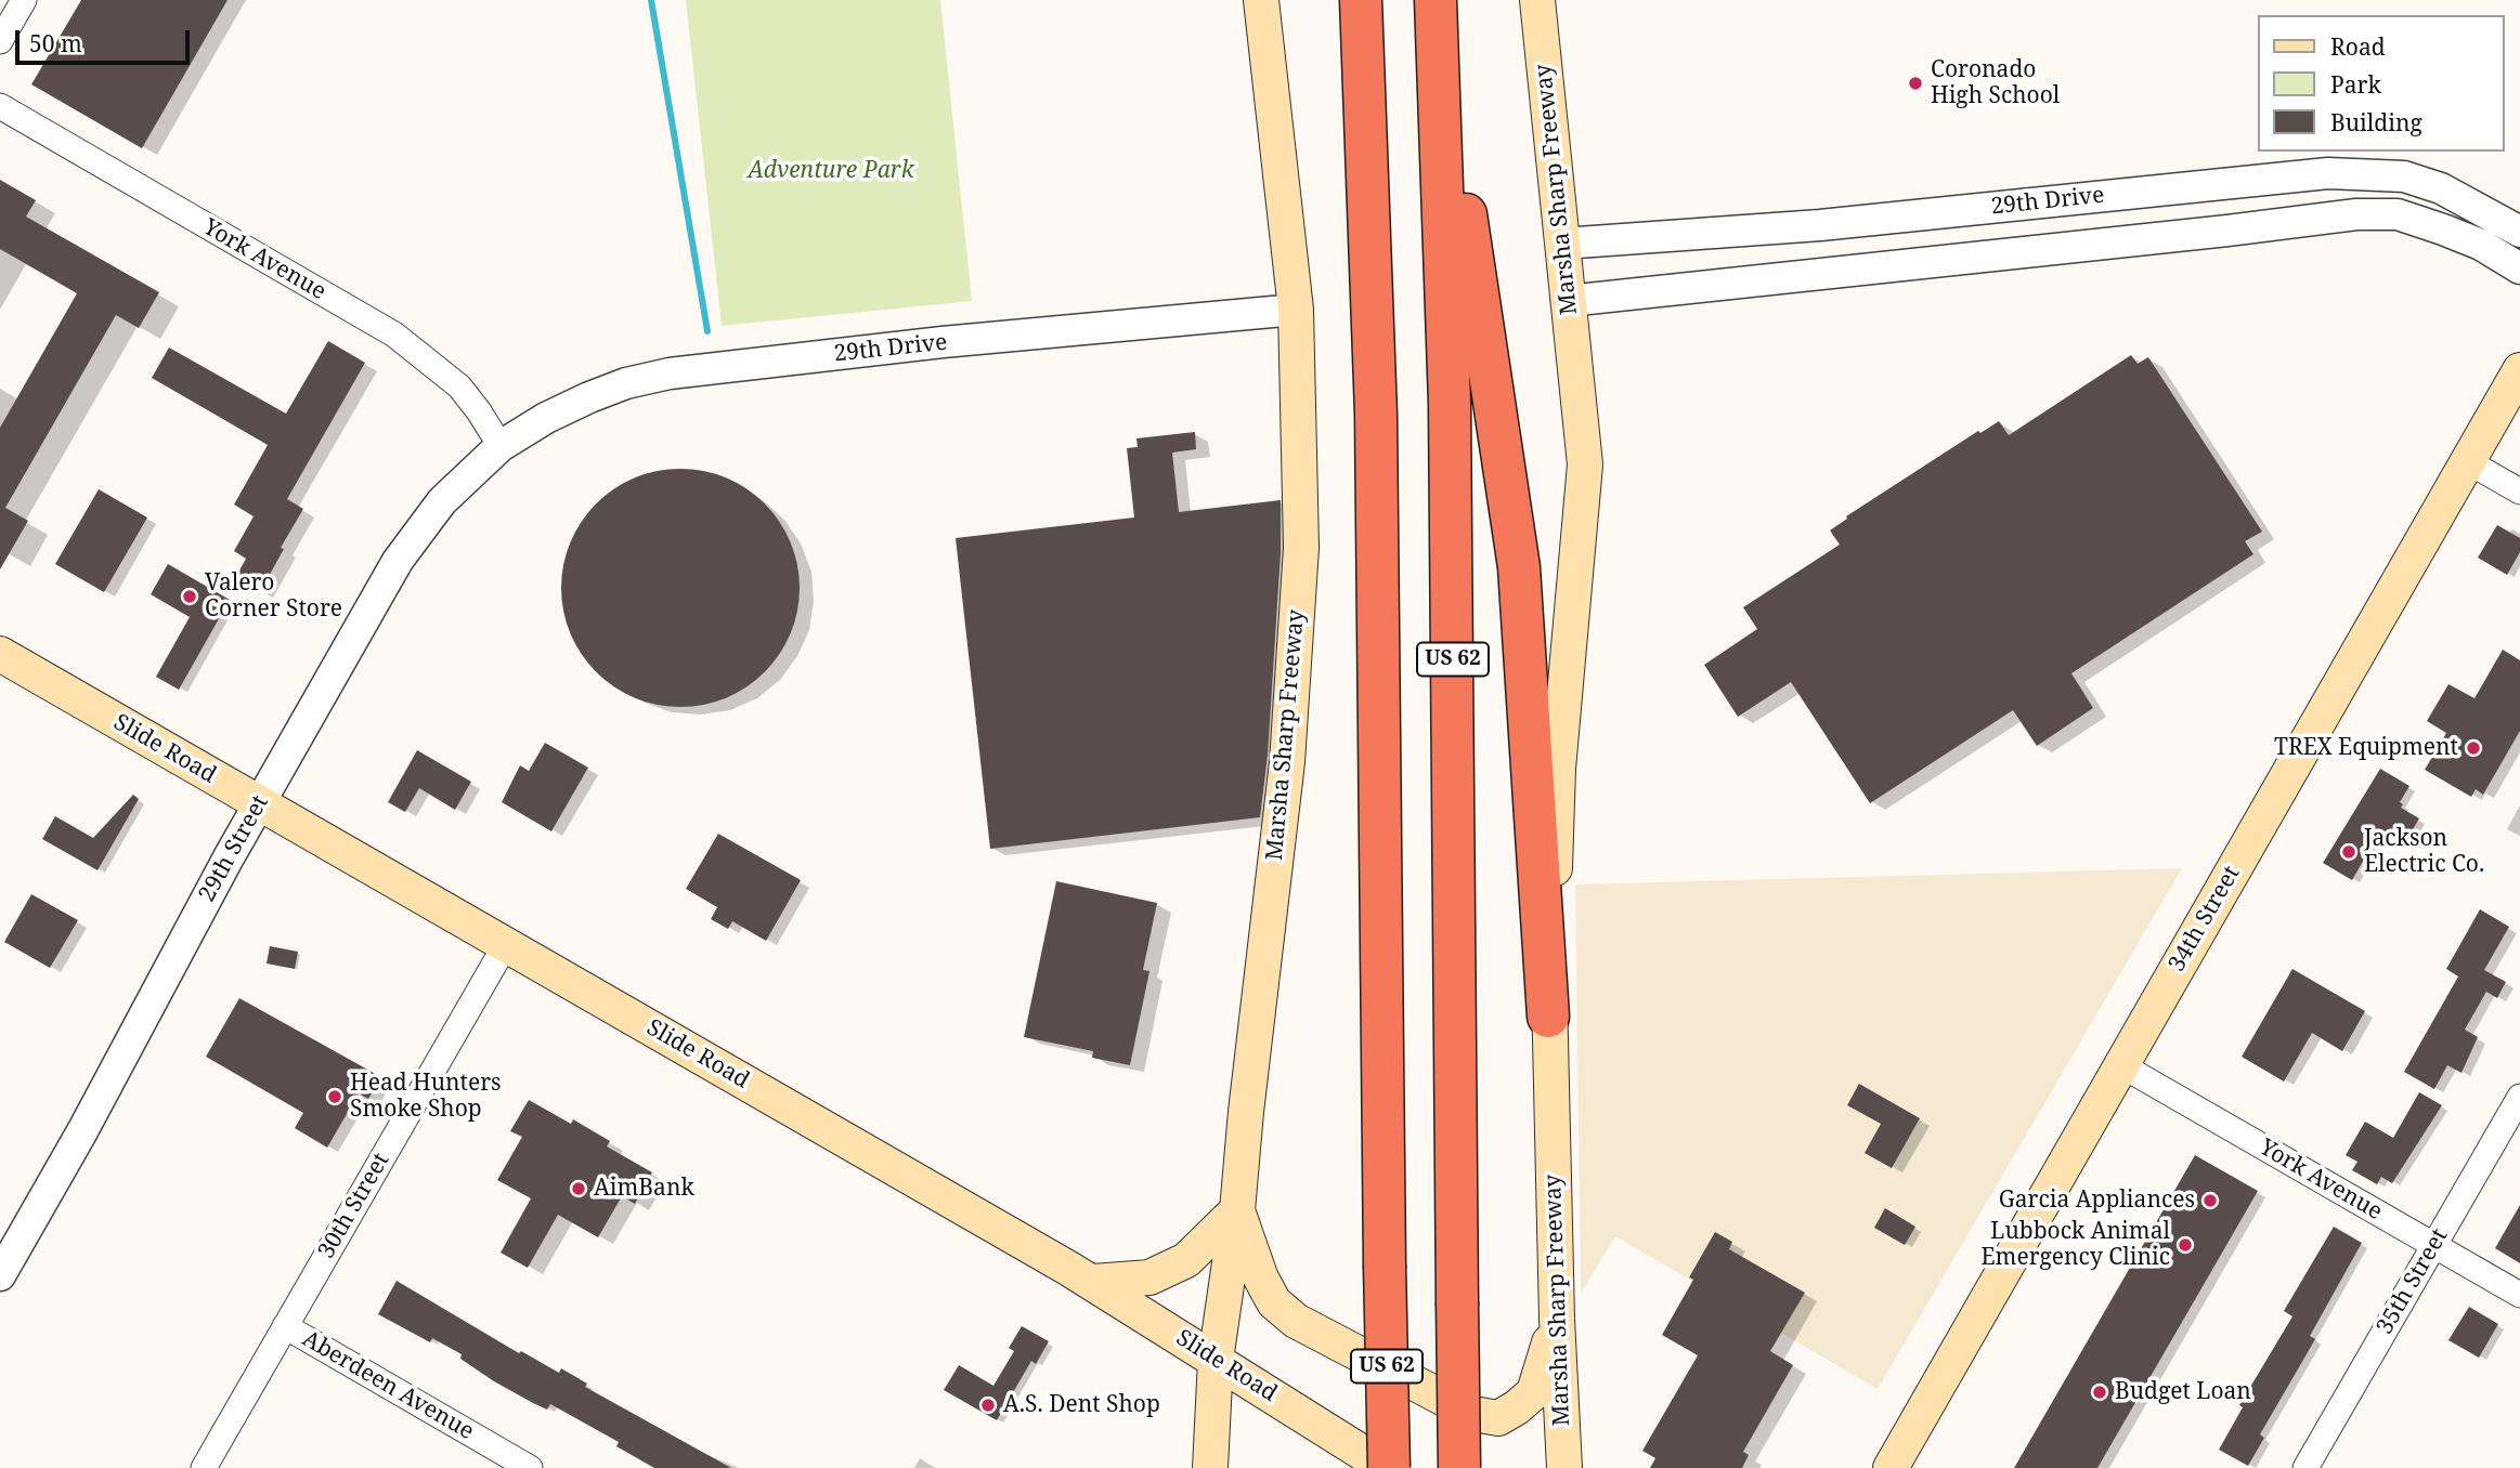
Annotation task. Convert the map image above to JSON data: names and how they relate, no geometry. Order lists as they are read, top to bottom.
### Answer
{
  "streets": {
    "highway": ["US 62"],
    "main road": ["Marsha Sharp Freeway", "Slide Road", "34th Street"],
    "street": [
      "29th Drive",
      "York Avenue",
      "29th Street",
      "30th Street",
      "35th Street",
      "Aberdeen Avenue"
    ]
  },
  "crossings": [
    ["Marsha Sharp Freeway", "29th Drive"],
    ["Marsha Sharp Freeway", "Slide Road"],
    ["29th Drive", "York Avenue"],
    ["29th Drive", "29th Street"],
    ["York Avenue", "29th Street"],
    ["York Avenue", "34th Street"],
    ["York Avenue", "35th Street"],
    ["US 62", "Slide Road"],
    ["Slide Road", "29th Street"],
    ["Slide Road", "30th Street"],
    ["30th Street", "Aberdeen Avenue"]
  ],
  "parks": ["Adventure Park"],
  "places": [
    "Coronado High School",
    "Valero Corner Store",
    "TREX Equipment",
    "Jackson Electric Co.",
    "Head Hunters Smoke Shop",
    "AimBank",
    "Garcia Appliances",
    "Lubbock Animal Emergency Clinic",
    "Budget Loan",
    "A.S. Dent Shop"
  ],
  "legend": ["Road", "Park", "Building"],
  "scale_bar": "50 m"
}
